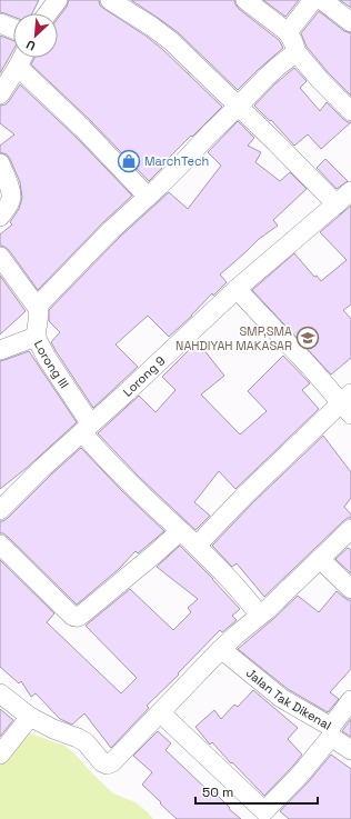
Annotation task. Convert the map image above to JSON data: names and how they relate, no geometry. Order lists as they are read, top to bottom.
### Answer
{
  "streets": {
    "street": ["Lorong III", "Lorong 9", "Jalan Tak Dikenal"]
  },
  "crossings": [
    ["Lorong III", "Lorong 9"]
  ],
  "places": {
    "shop": ["MarchTech"],
    "school or university": ["SMP,SMA NAHDIYAH MAKASAR"]
  },
  "scale_bar": "50 m",
  "north": "bottom left"
}
